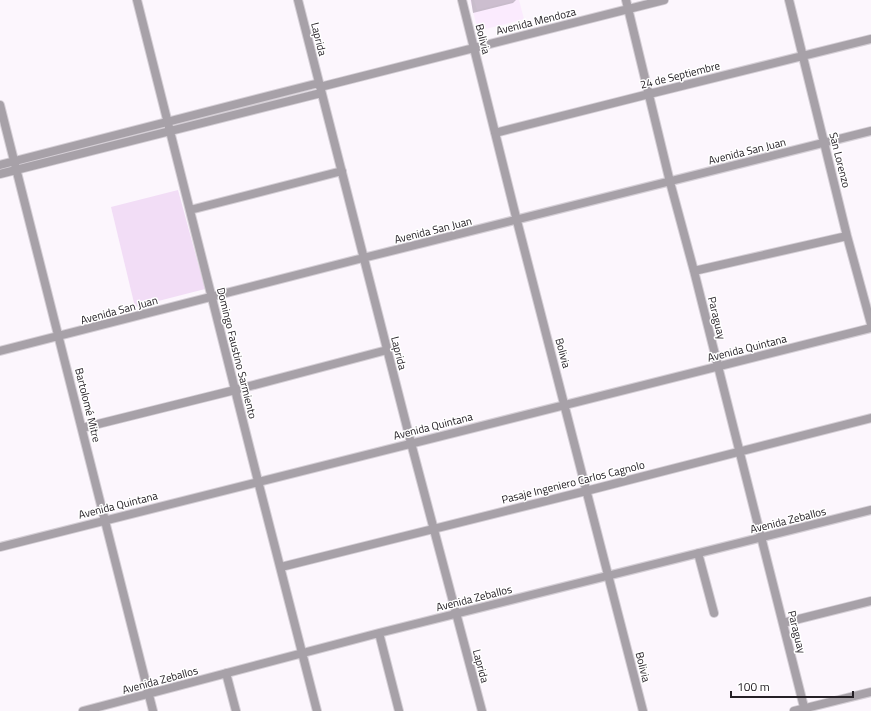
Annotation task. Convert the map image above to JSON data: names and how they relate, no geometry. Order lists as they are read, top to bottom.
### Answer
{
  "streets": {
    "street": [
      "Avenida Mendoza",
      "Laprida",
      "Bolivia",
      "24 de Septiembre",
      "Avenida San Juan",
      "San Lorenzo",
      "Paraguay",
      "Avenida Quintana",
      "Domingo Faustino Sarmiento",
      "Bartolomé Mitre",
      "Pasaje Ingeniero Carlos Cagnolo",
      "Avenida Zeballos"
    ]
  },
  "crossings": [
    ["Avenida Mendoza", "Laprida"],
    ["Avenida Mendoza", "Bolivia"],
    ["Avenida Mendoza", "Paraguay"],
    ["Avenida Mendoza", "Domingo Faustino Sarmiento"],
    ["Avenida Mendoza", "Bartolomé Mitre"],
    ["Laprida", "Avenida San Juan"],
    ["Laprida", "Avenida Quintana"],
    ["Laprida", "Pasaje Ingeniero Carlos Cagnolo"],
    ["Laprida", "Avenida Zeballos"],
    ["Bolivia", "24 de Septiembre"],
    ["Bolivia", "Avenida San Juan"],
    ["Bolivia", "Avenida Quintana"],
    ["Bolivia", "Pasaje Ingeniero Carlos Cagnolo"],
    ["Bolivia", "Avenida Zeballos"],
    ["24 de Septiembre", "San Lorenzo"],
    ["24 de Septiembre", "Paraguay"],
    ["Avenida San Juan", "San Lorenzo"],
    ["Avenida San Juan", "Paraguay"],
    ["Avenida San Juan", "Domingo Faustino Sarmiento"],
    ["Avenida San Juan", "Bartolomé Mitre"],
    ["Paraguay", "Avenida Quintana"],
    ["Paraguay", "Pasaje Ingeniero Carlos Cagnolo"],
    ["Paraguay", "Avenida Zeballos"],
    ["Avenida Quintana", "Domingo Faustino Sarmiento"],
    ["Avenida Quintana", "Bartolomé Mitre"],
    ["Domingo Faustino Sarmiento", "Pasaje Ingeniero Carlos Cagnolo"],
    ["Domingo Faustino Sarmiento", "Avenida Zeballos"],
    ["Bartolomé Mitre", "Avenida Zeballos"]
  ],
  "scale_bar": "100 m"
}
